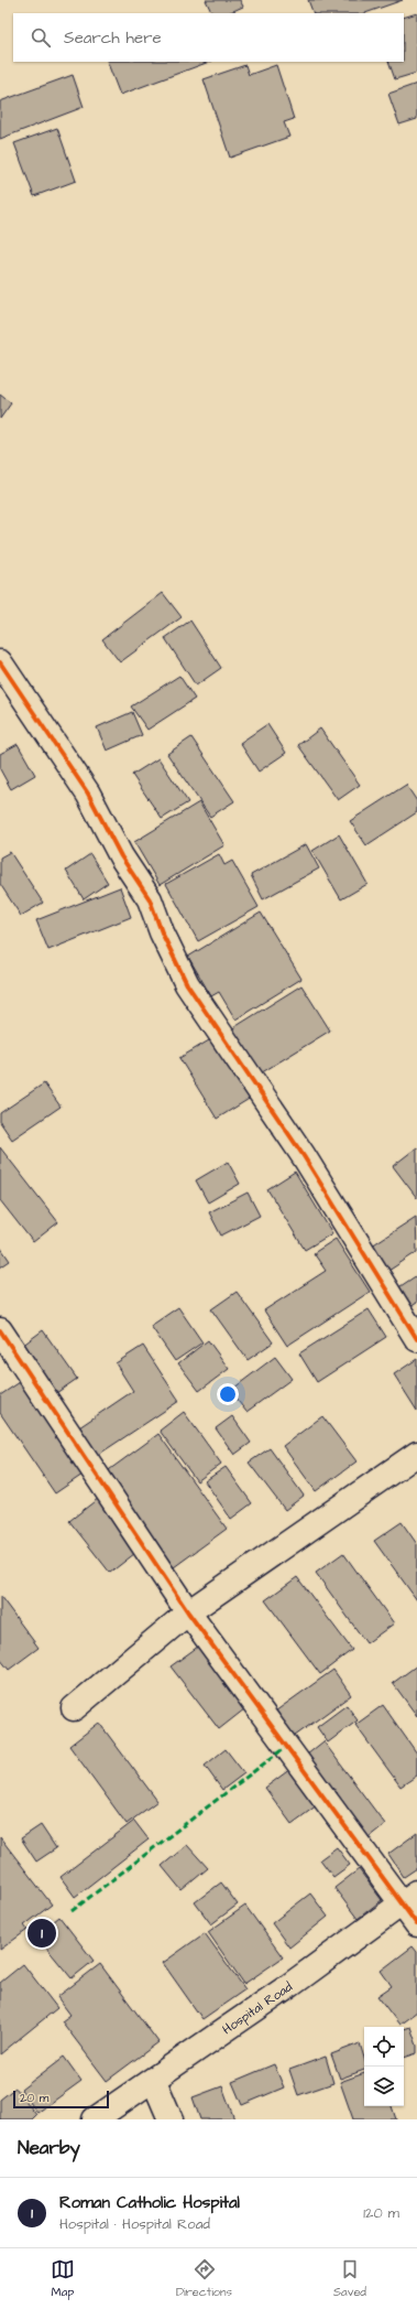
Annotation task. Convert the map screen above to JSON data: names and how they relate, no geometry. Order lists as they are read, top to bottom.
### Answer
{
  "streets": {
    "street": ["Hospital Road"]
  },
  "scale_bar": "20 m",
  "page": {
    "search": "Search here",
    "pins": "1",
    "scale": "20 m",
    "heading": "Nearby",
    "list": [
      {
        "mark": "1",
        "name": "Roman Catholic Hospital",
        "note": "Hospital · Hospital Road",
        "value": "120 m"
      }
    ],
    "nav": ["Map", "Directions", "Saved"]
  }
}
